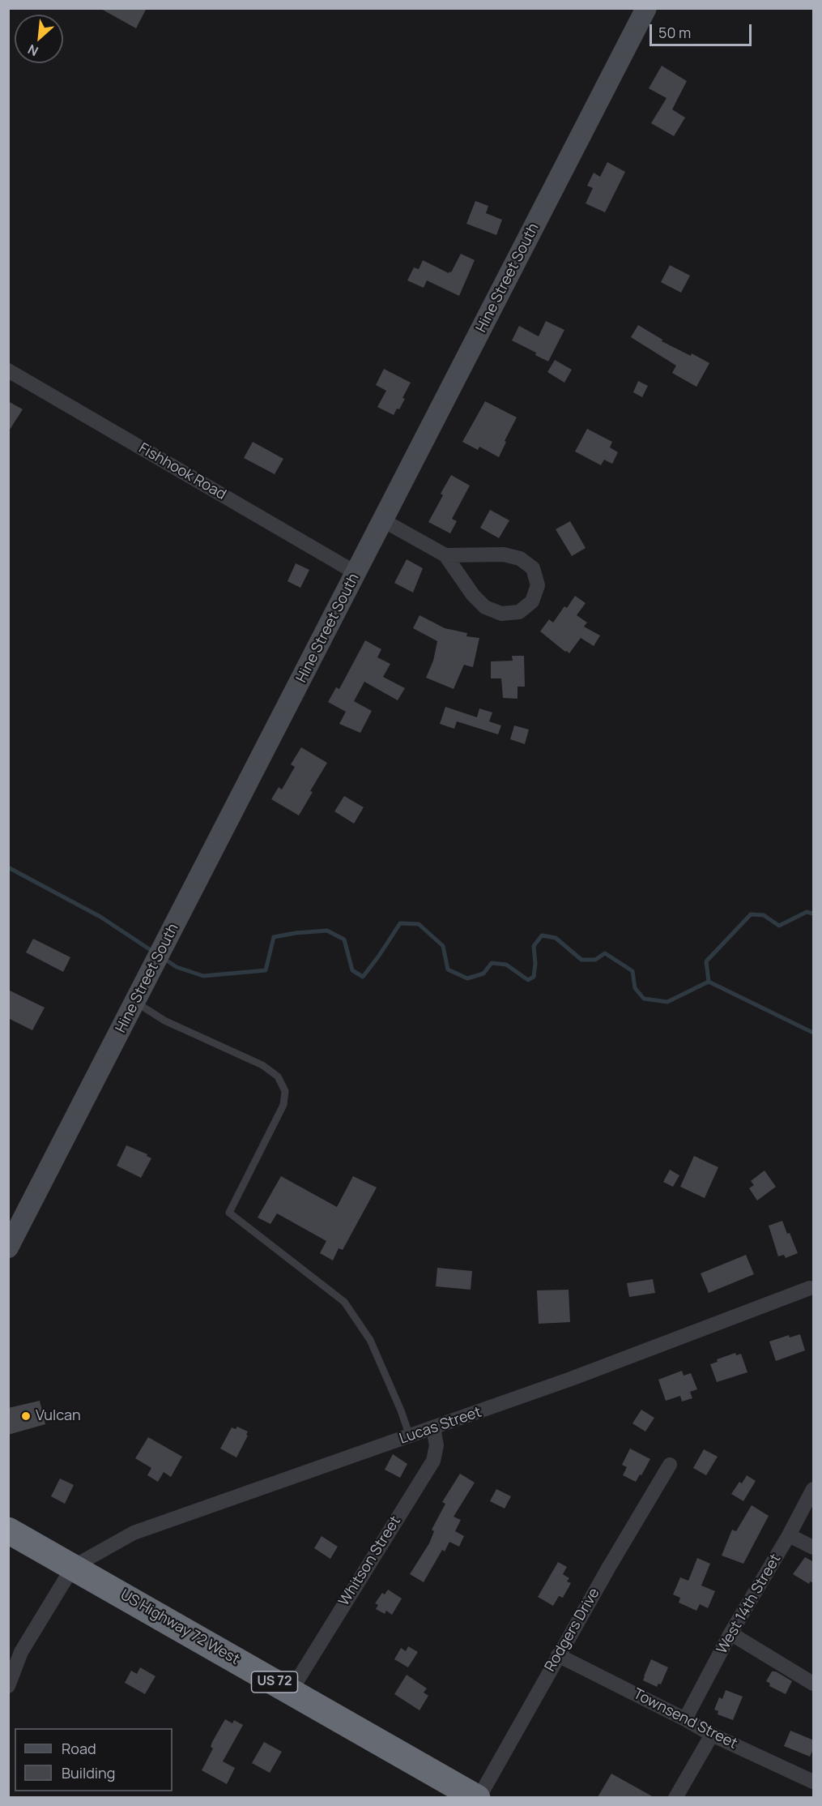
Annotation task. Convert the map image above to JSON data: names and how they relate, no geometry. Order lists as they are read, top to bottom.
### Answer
{
  "streets": {
    "highway": ["US Highway 72 West", "US 72"],
    "street": [
      "Hine Street South",
      "Fishhook Road",
      "Lucas Street",
      "Whitson Street",
      "West 14th Street",
      "Rodgers Drive",
      "Townsend Street"
    ]
  },
  "crossings": [
    ["Hine Street South", "Fishhook Road"],
    ["Lucas Street", "Whitson Street"],
    ["Lucas Street", "US Highway 72 West"],
    ["Whitson Street", "US Highway 72 West"],
    ["West 14th Street", "Townsend Street"],
    ["US Highway 72 West", "Rodgers Drive"],
    ["Rodgers Drive", "Townsend Street"]
  ],
  "places": ["Vulcan"],
  "legend": ["Road", "Building"],
  "scale_bar": "50 m",
  "north": "bottom left"
}
